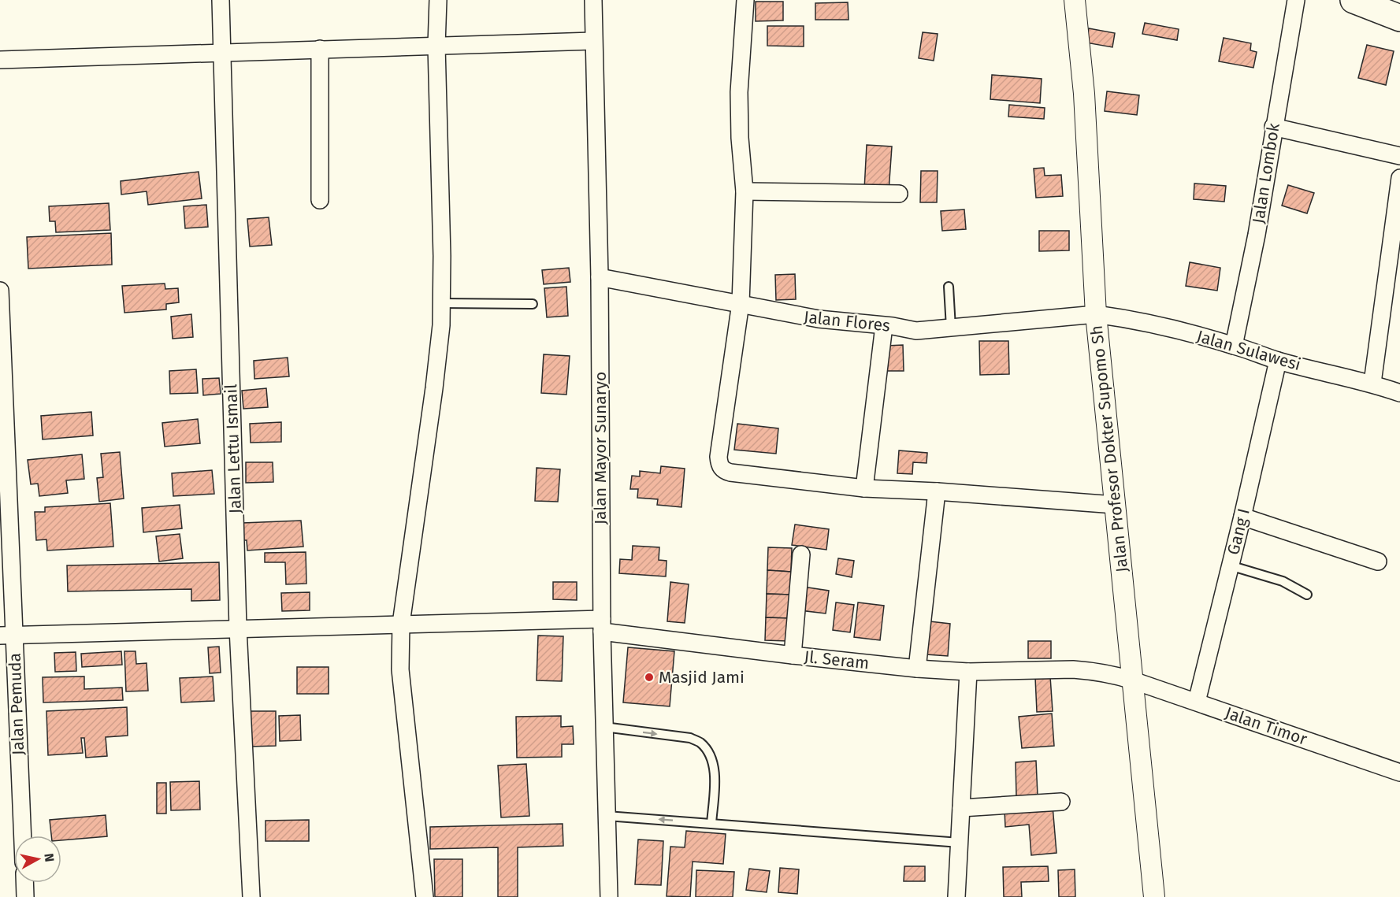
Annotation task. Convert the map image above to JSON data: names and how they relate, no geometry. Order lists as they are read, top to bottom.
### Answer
{
  "streets": {
    "street": [
      "Jalan Lombok",
      "Jalan Flores",
      "Jalan Sulawesi",
      "Jalan Mayor Sunaryo",
      "Jalan Lettu Ismail",
      "Jalan Profesor Dokter Supomo Sh",
      "Gang I",
      "Jl. Seram",
      "Jalan Pemuda",
      "Jalan Timor"
    ]
  },
  "crossings": [
    ["Jalan Lombok", "Jalan Sulawesi"],
    ["Jalan Flores", "Jalan Sulawesi"],
    ["Jalan Flores", "Jalan Mayor Sunaryo"],
    ["Jalan Flores", "Jalan Profesor Dokter Supomo Sh"],
    ["Jalan Sulawesi", "Jalan Profesor Dokter Supomo Sh"],
    ["Jalan Sulawesi", "Gang I"],
    ["Jalan Mayor Sunaryo", "Jl. Seram"],
    ["Jalan Lettu Ismail", "Jl. Seram"],
    ["Jalan Profesor Dokter Supomo Sh", "Jl. Seram"],
    ["Jalan Profesor Dokter Supomo Sh", "Jalan Timor"],
    ["Gang I", "Jalan Timor"],
    ["Jl. Seram", "Jalan Pemuda"],
    ["Jl. Seram", "Jalan Timor"]
  ],
  "places": ["Masjid Jami"],
  "north": "right"
}
